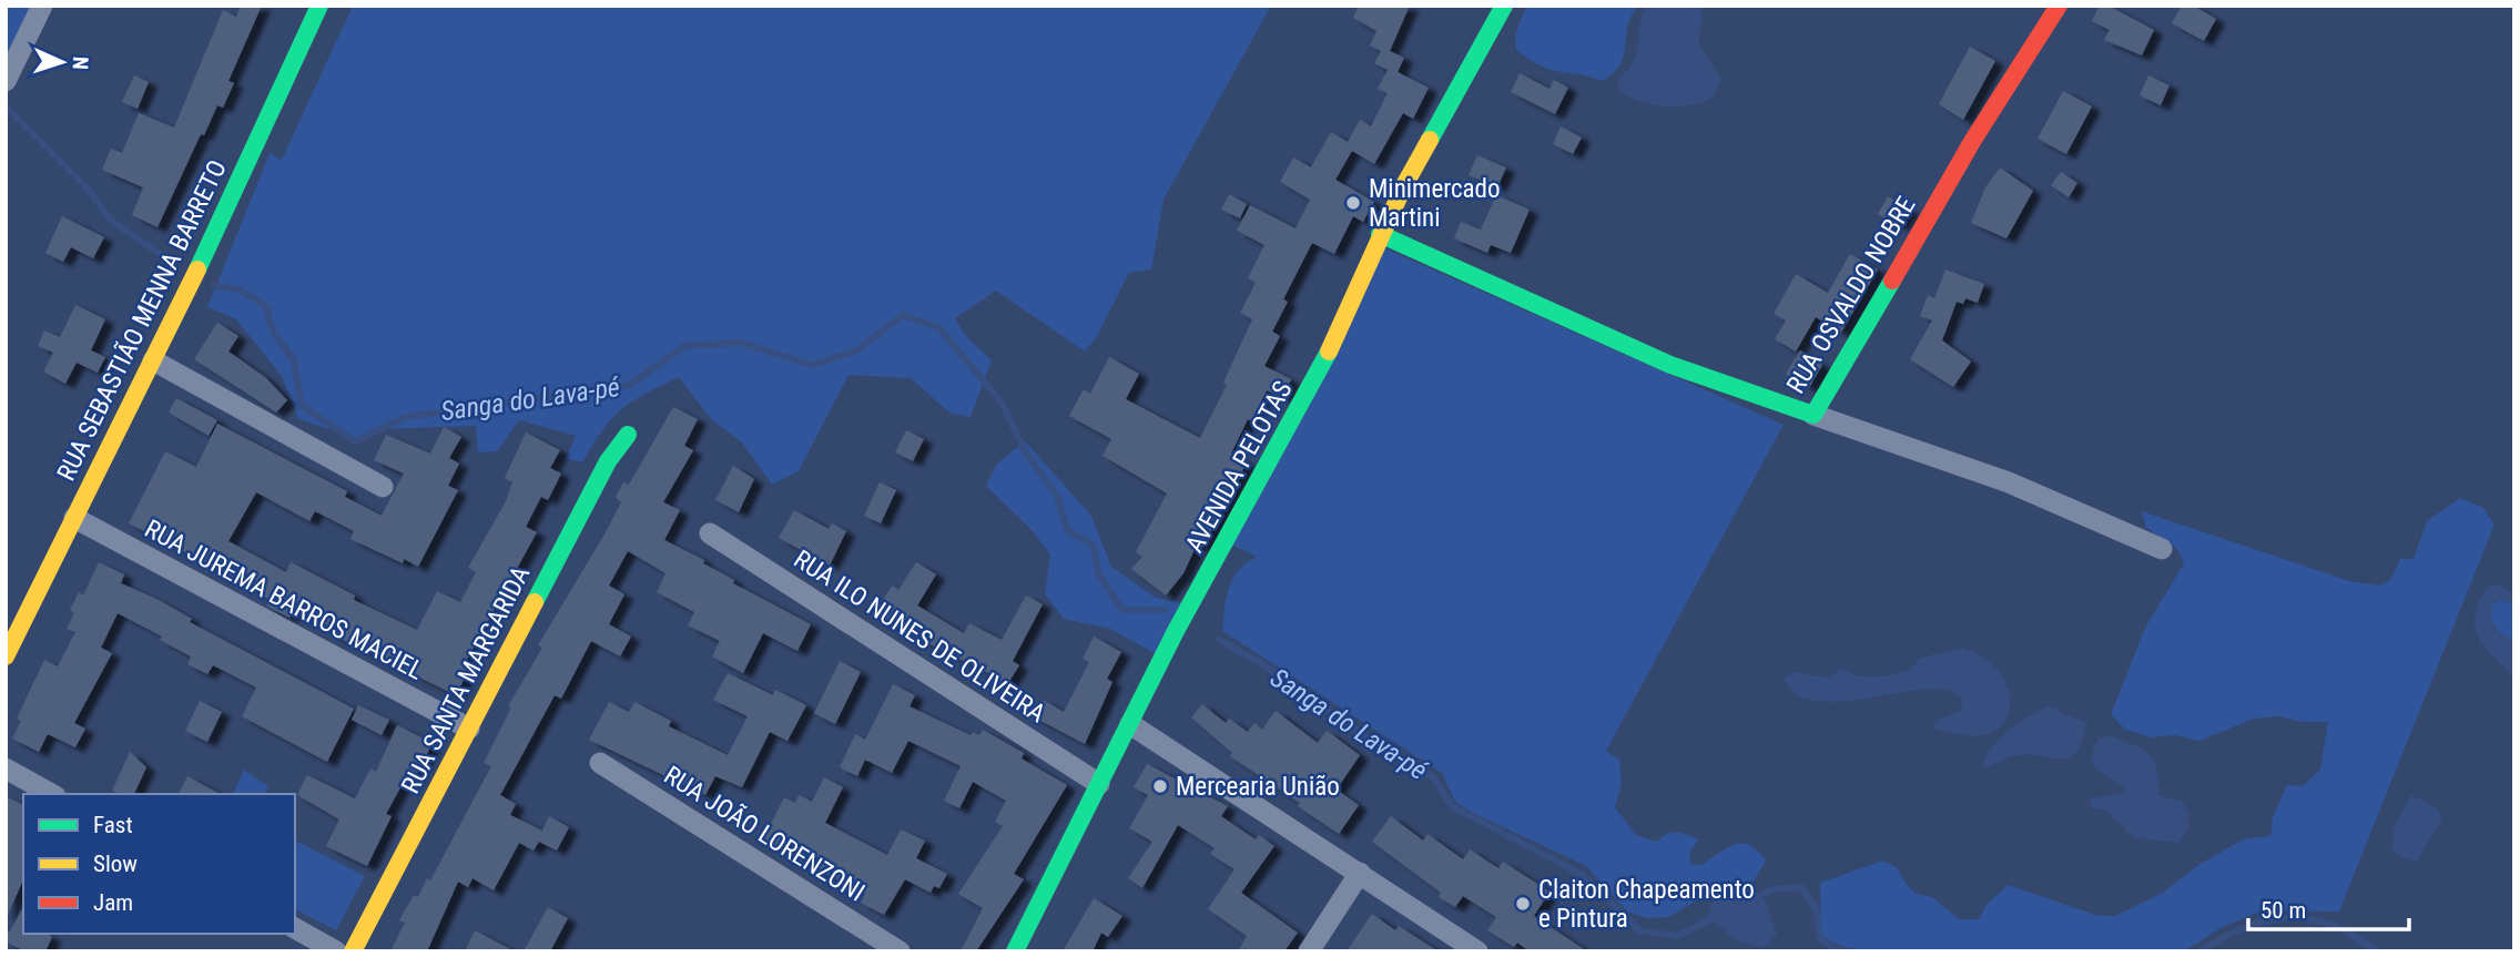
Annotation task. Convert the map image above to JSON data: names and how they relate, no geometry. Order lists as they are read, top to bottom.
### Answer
{
  "streets": {
    "street": [
      "RUA OSVALDO NOBRE",
      "RUA SEBASTIÃO MENNA BARRETO",
      "AVENIDA PELOTAS",
      "RUA JUREMA BARROS MACIEL",
      "RUA ILO NUNES DE OLIVEIRA",
      "RUA SANTA MARGARIDA",
      "RUA JOÃO LORENZONI"
    ]
  },
  "crossings": [
    ["RUA OSVALDO NOBRE", "AVENIDA PELOTAS"],
    ["RUA SEBASTIÃO MENNA BARRETO", "RUA JUREMA BARROS MACIEL"],
    ["AVENIDA PELOTAS", "RUA ILO NUNES DE OLIVEIRA"],
    ["RUA JUREMA BARROS MACIEL", "RUA SANTA MARGARIDA"]
  ],
  "water": ["Sanga do Lava-pé"],
  "places": ["Minimercado Martini", "Mercearia União", "Claiton Chapeamento e Pintura"],
  "legend": ["Fast", "Slow", "Jam"],
  "scale_bar": "50 m",
  "north": "right"
}
